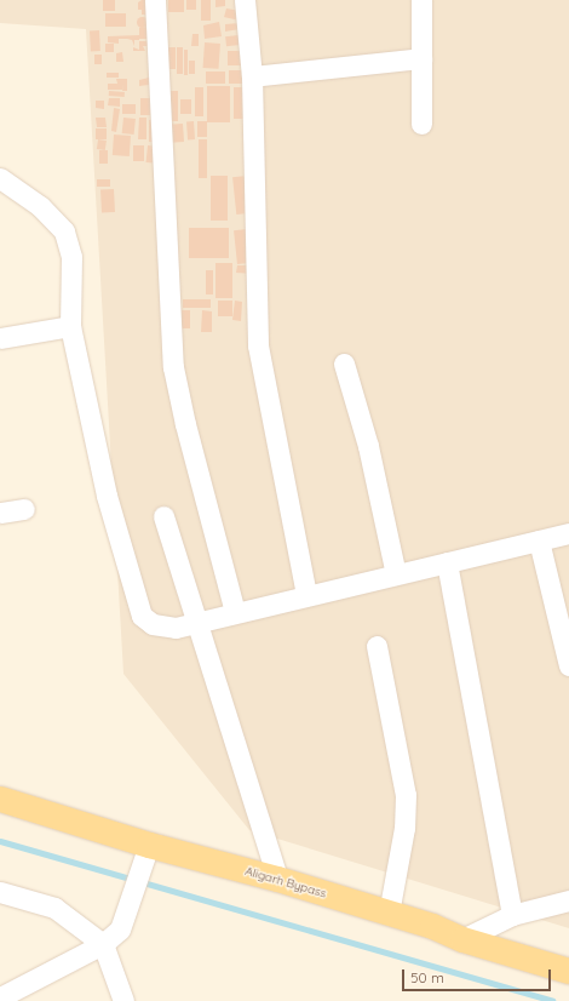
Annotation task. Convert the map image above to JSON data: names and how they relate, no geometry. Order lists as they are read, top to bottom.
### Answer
{
  "streets": {
    "main road": ["Aligarh Bypass"]
  },
  "scale_bar": "50 m"
}
